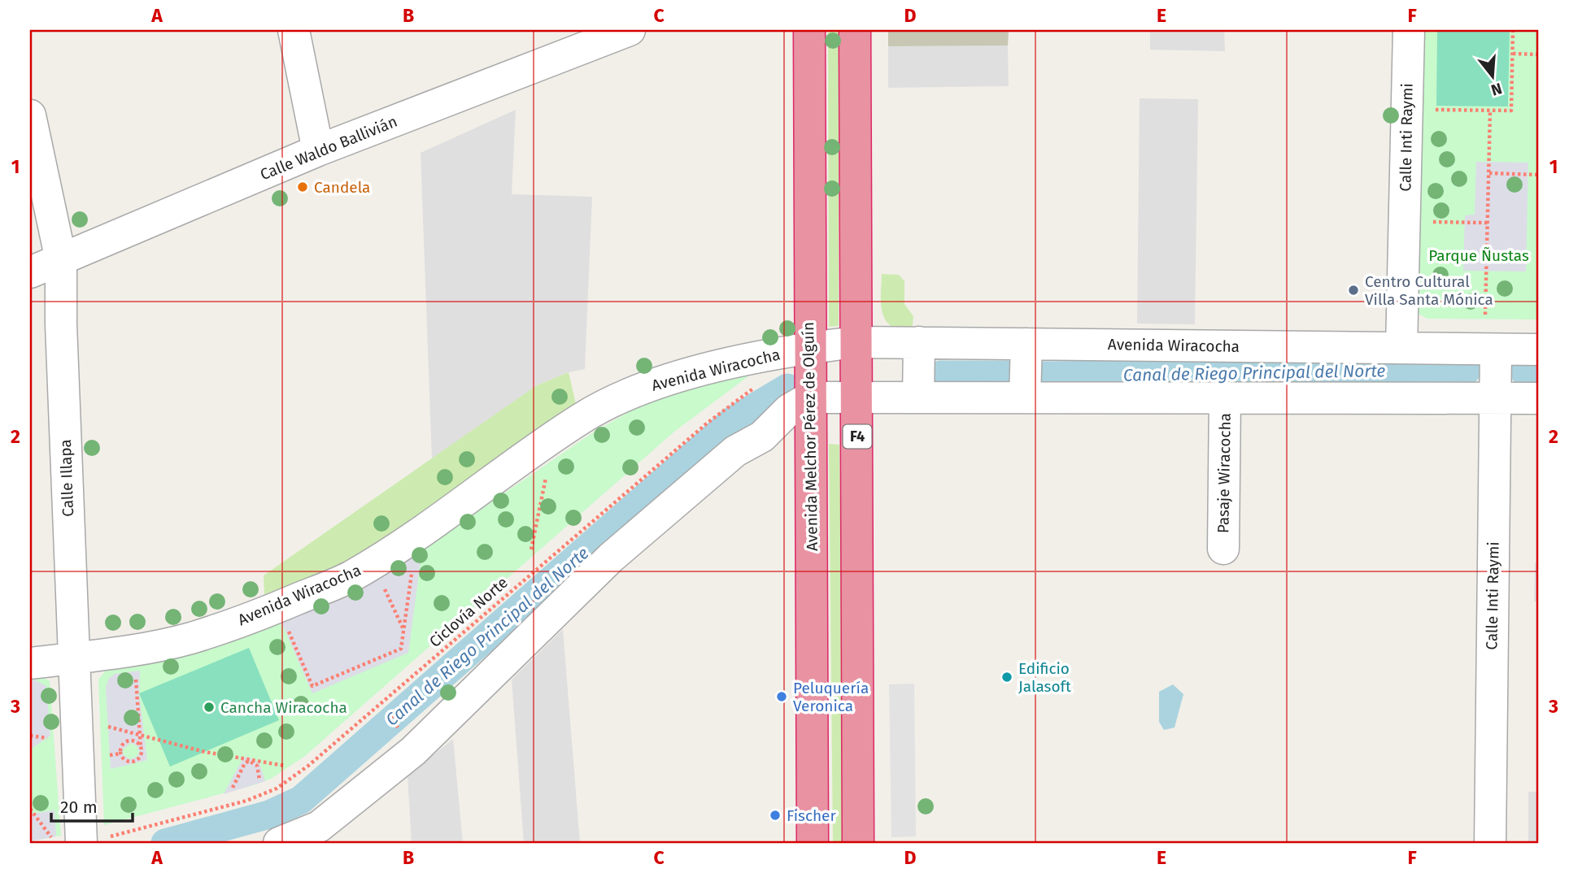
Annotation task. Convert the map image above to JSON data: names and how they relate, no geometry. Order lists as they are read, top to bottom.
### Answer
{
  "streets": {
    "highway": ["Avenida Melchor Pérez de Olguín", "F4"],
    "street": [
      "Calle Inti Raymi",
      "Calle Waldo Ballivián",
      "Avenida Wiracocha",
      "Pasaje Wiracocha",
      "Calle Illapa"
    ],
    "path": ["Ciclovía Norte"]
  },
  "crossings": [
    ["Calle Inti Raymi", "Avenida Wiracocha"],
    ["Calle Waldo Ballivián", "Calle Illapa"],
    ["Avenida Wiracocha", "Avenida Melchor Pérez de Olguín"],
    ["Avenida Wiracocha", "F4"],
    ["Avenida Wiracocha", "Calle Illapa"]
  ],
  "water": ["Canal de Riego Principal del Norte"],
  "parks": ["Parque Ñustas"],
  "places": [
    "Candela",
    "Centro Cultural Villa Santa Mónica",
    "Edificio Jalasoft",
    "Peluquería Veronica",
    "Cancha Wiracocha",
    "Fischer"
  ],
  "scale_bar": "20 m",
  "north": "bottom",
  "grid": {
    "columns": [
      "A",
      "B",
      "C",
      "D",
      "E",
      "F"
    ],
    "rows": ["1", "2", "3"]
  }
}
